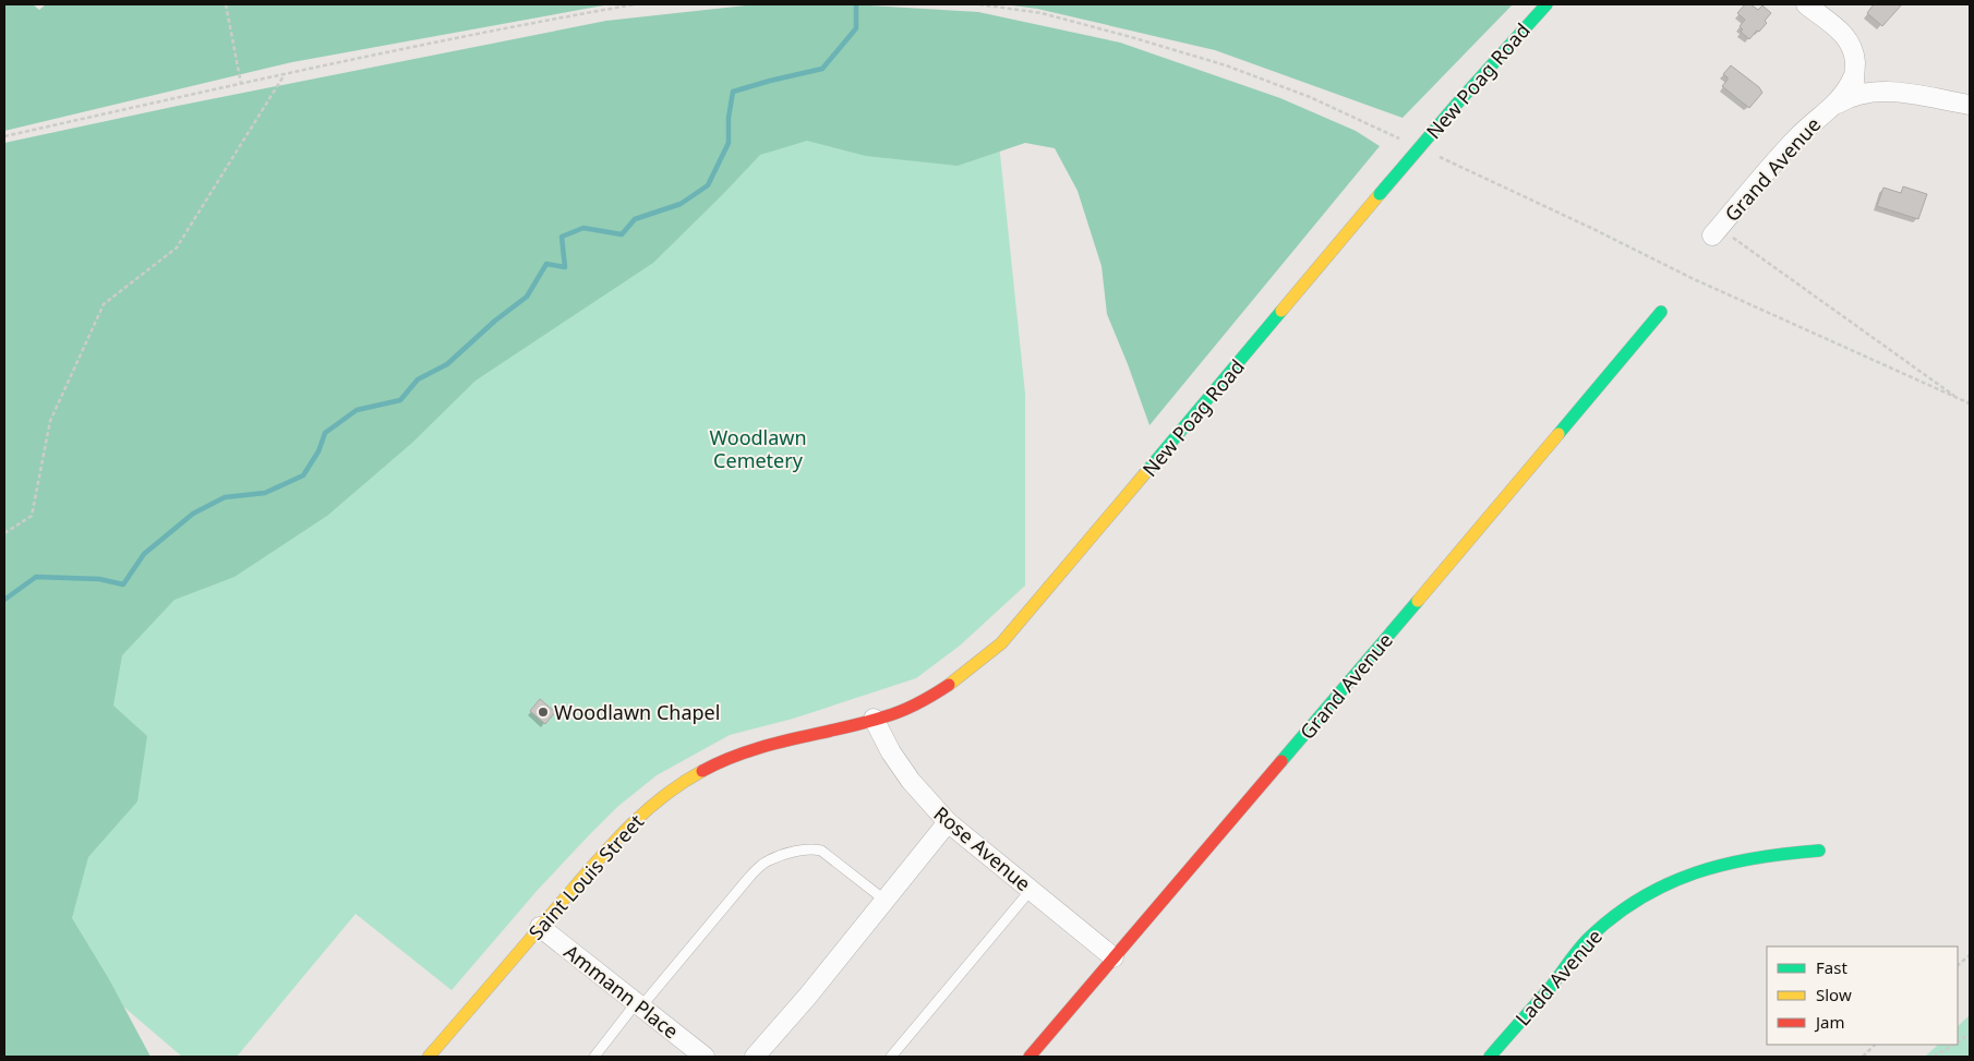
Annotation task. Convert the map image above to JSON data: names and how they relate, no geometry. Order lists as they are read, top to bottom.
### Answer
{
  "streets": {
    "main road": [
      "New Poag Road",
      "Grand Avenue",
      "Saint Louis Street",
      "Ladd Avenue"
    ],
    "street": ["Rose Avenue", "Ammann Place"]
  },
  "crossings": [
    ["New Poag Road", "Rose Avenue"],
    ["New Poag Road", "Saint Louis Street"],
    ["Grand Avenue", "Rose Avenue"],
    ["Saint Louis Street", "Ammann Place"]
  ],
  "parks": ["Woodlawn Cemetery"],
  "places": ["Woodlawn Chapel"],
  "legend": ["Fast", "Slow", "Jam"]
}
